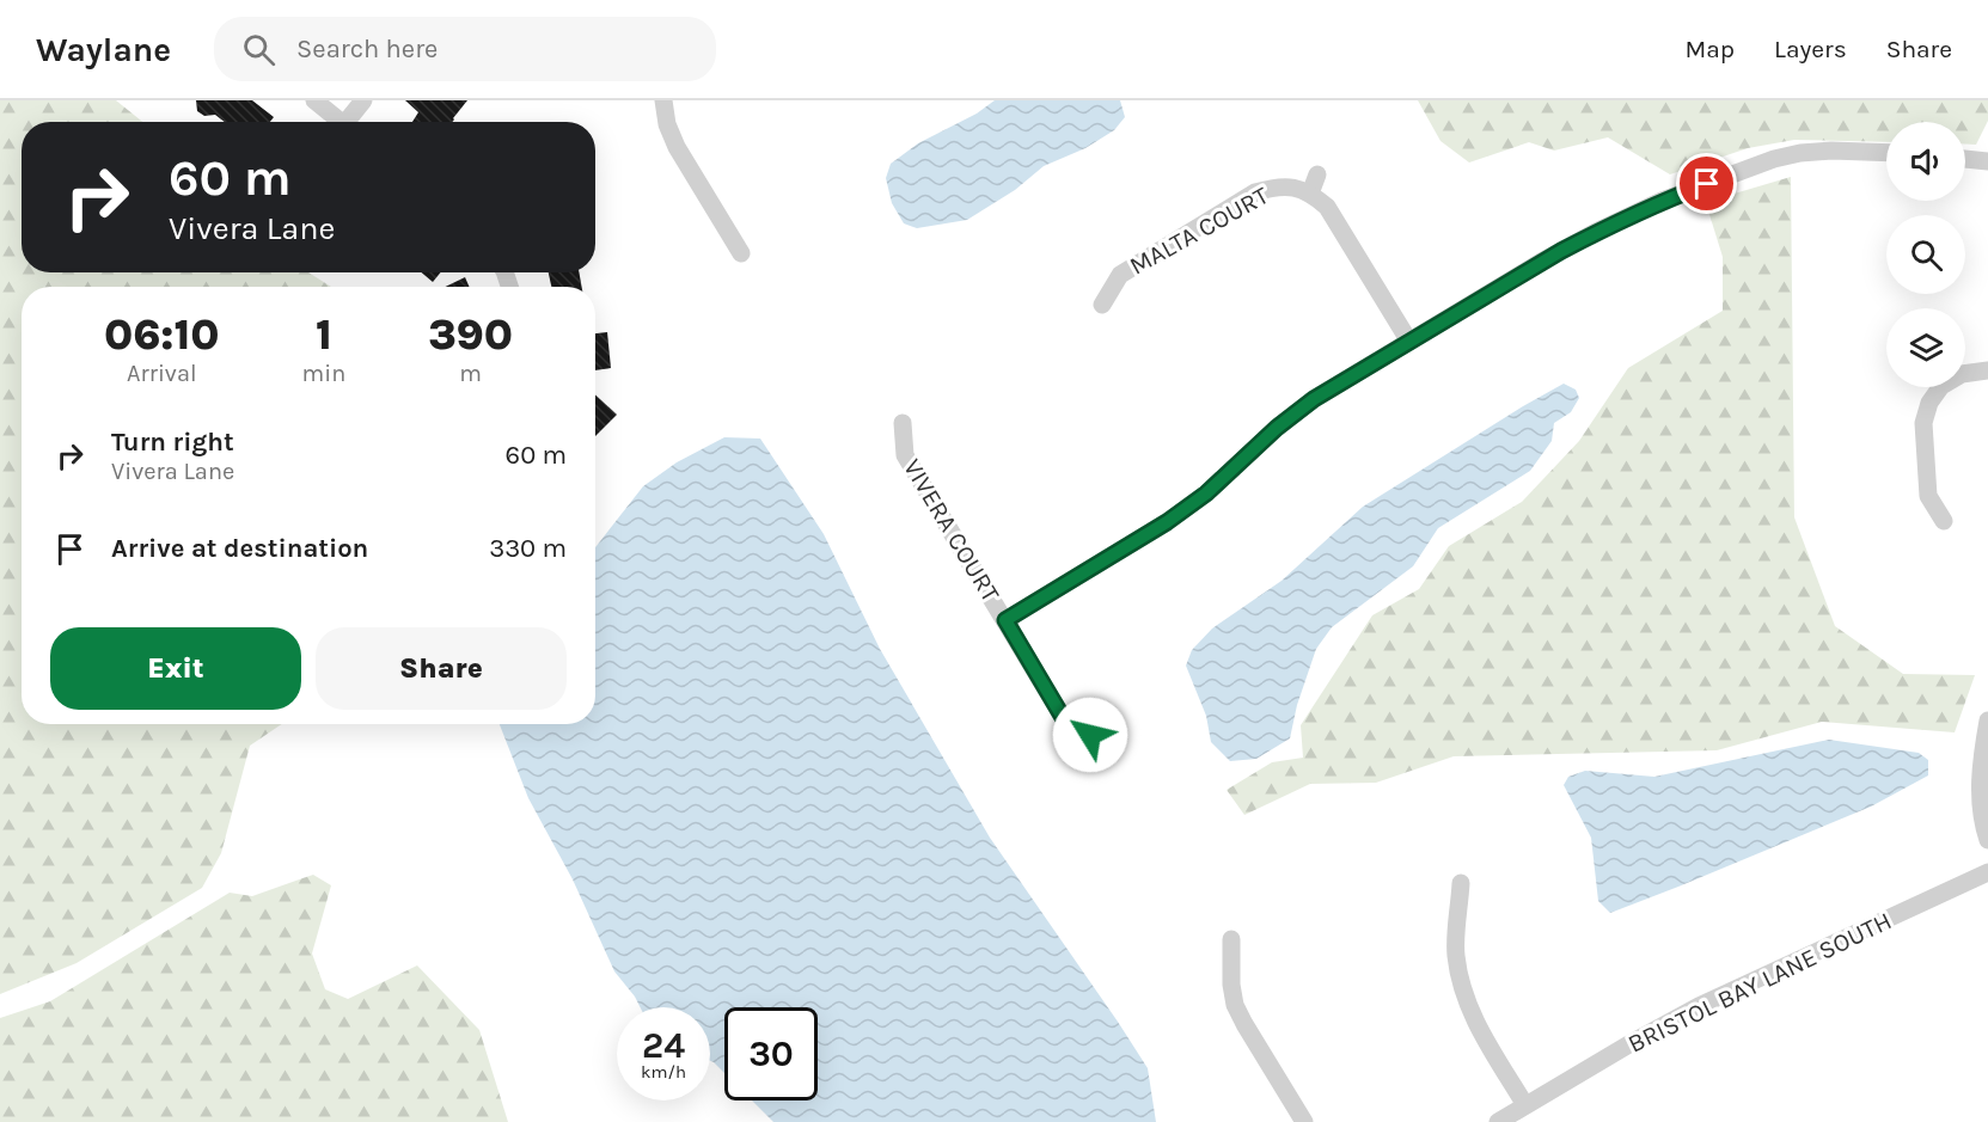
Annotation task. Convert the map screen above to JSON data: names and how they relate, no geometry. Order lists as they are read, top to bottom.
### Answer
{
  "streets": {
    "street": ["MALTA COURT", "VIVERA COURT", "BRISTOL BAY LANE SOUTH"]
  },
  "page": {
    "header": "Waylane",
    "search": "Search here",
    "nav": ["Map", "Layers", "Share"],
    "turn": ["60 m", "Vivera Lane"],
    "eta": [
      "06:10",
      "Arrival",
      "1",
      "min",
      "390",
      "m"
    ],
    "list": [
      {
        "name": "Turn right",
        "note": "Vivera Lane",
        "value": "60 m"
      },
      {
        "name": "Arrive at destination",
        "value": "330 m"
      }
    ],
    "buttons": ["Exit", "Share"],
    "speed": "24 km/h",
    "limit": "30"
  }
}
